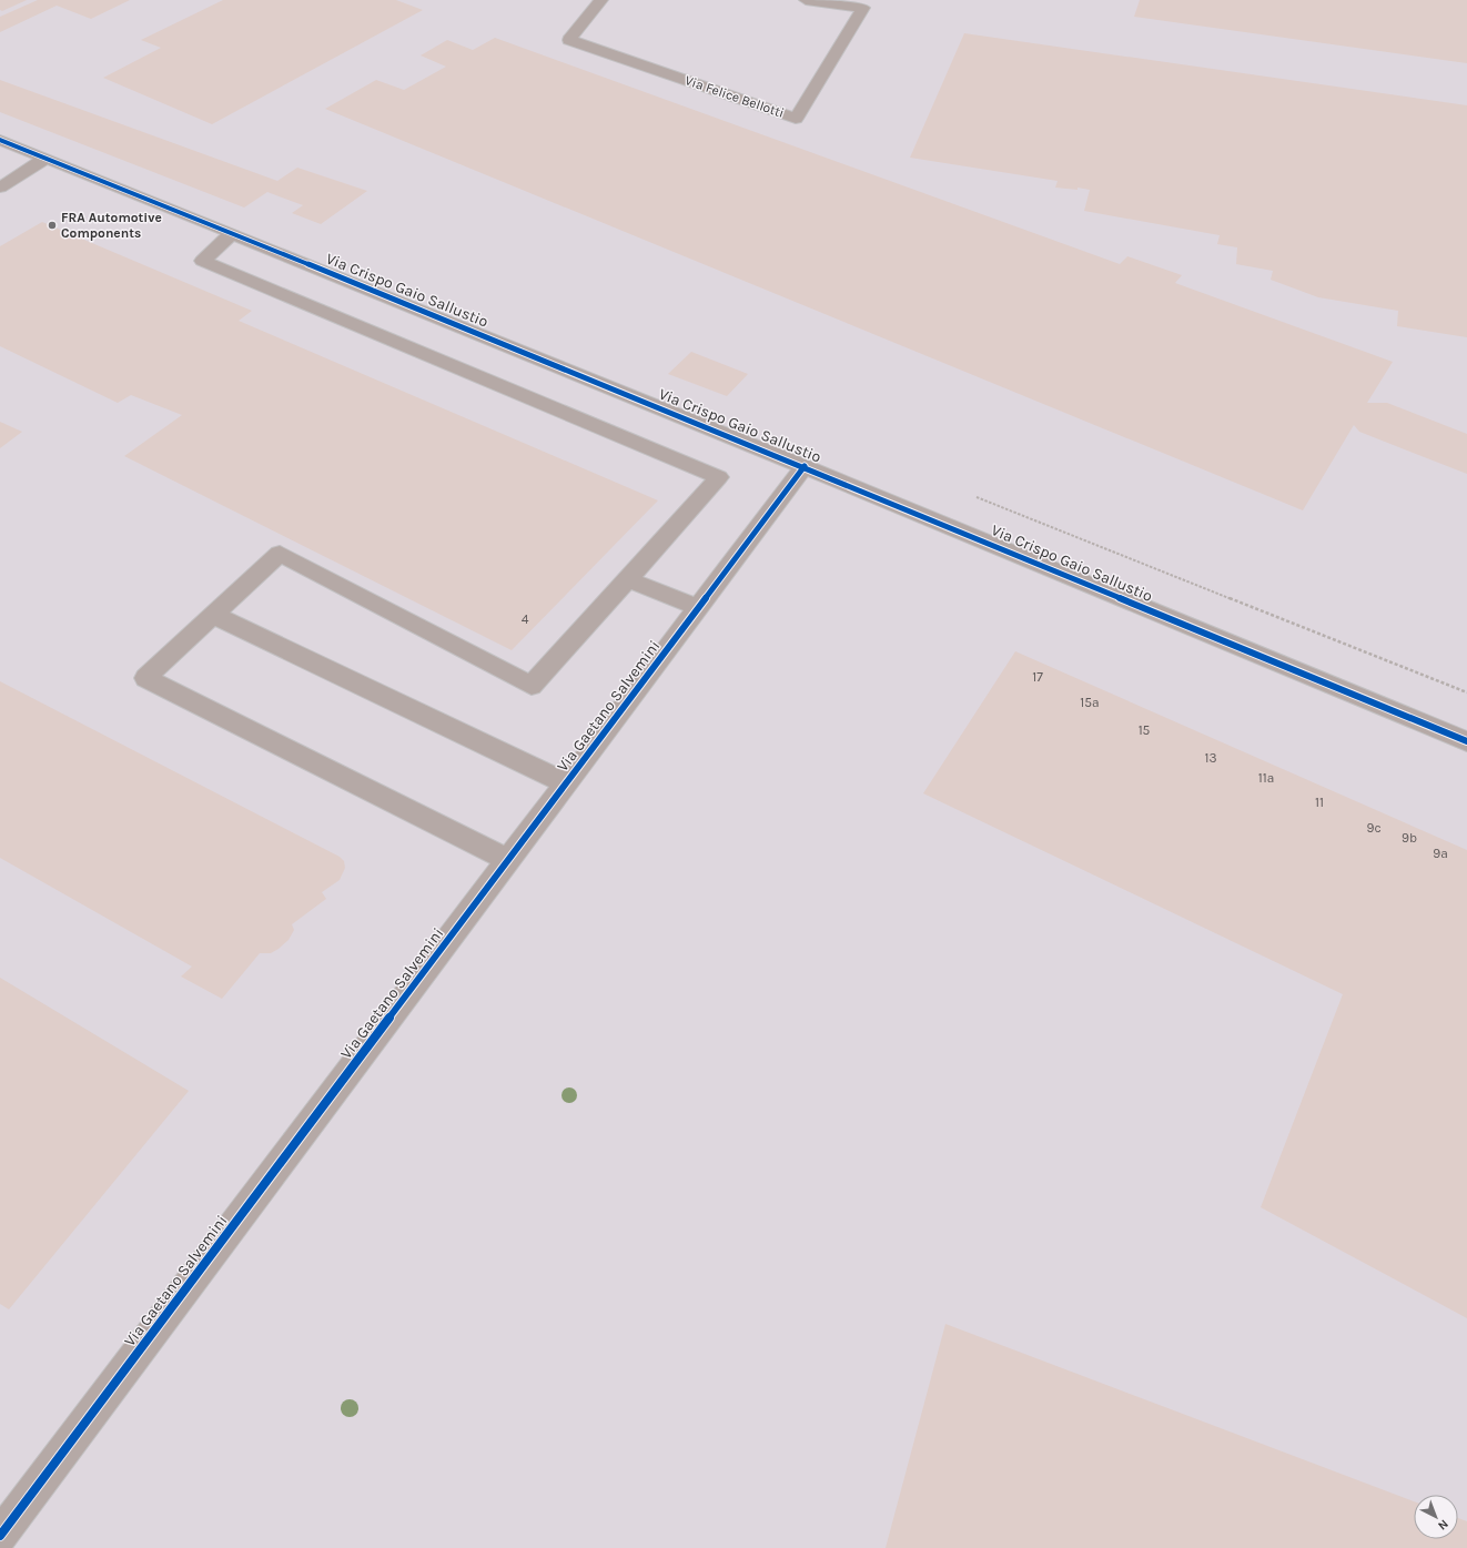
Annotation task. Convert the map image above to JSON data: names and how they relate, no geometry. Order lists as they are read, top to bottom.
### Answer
{
  "streets": {
    "street": ["Via Felice Bellotti", "Via Crispo Gaio Sallustio", "Via Gaetano Salvemini"]
  },
  "crossings": [
    ["Via Crispo Gaio Sallustio", "Via Gaetano Salvemini"]
  ],
  "places": ["FRA Automotive Components"],
  "house_numbers": [
    "4",
    "17",
    "15a",
    "15",
    "13",
    "11a",
    "11",
    "9c",
    "9b",
    "9a"
  ],
  "north": "bottom right"
}
